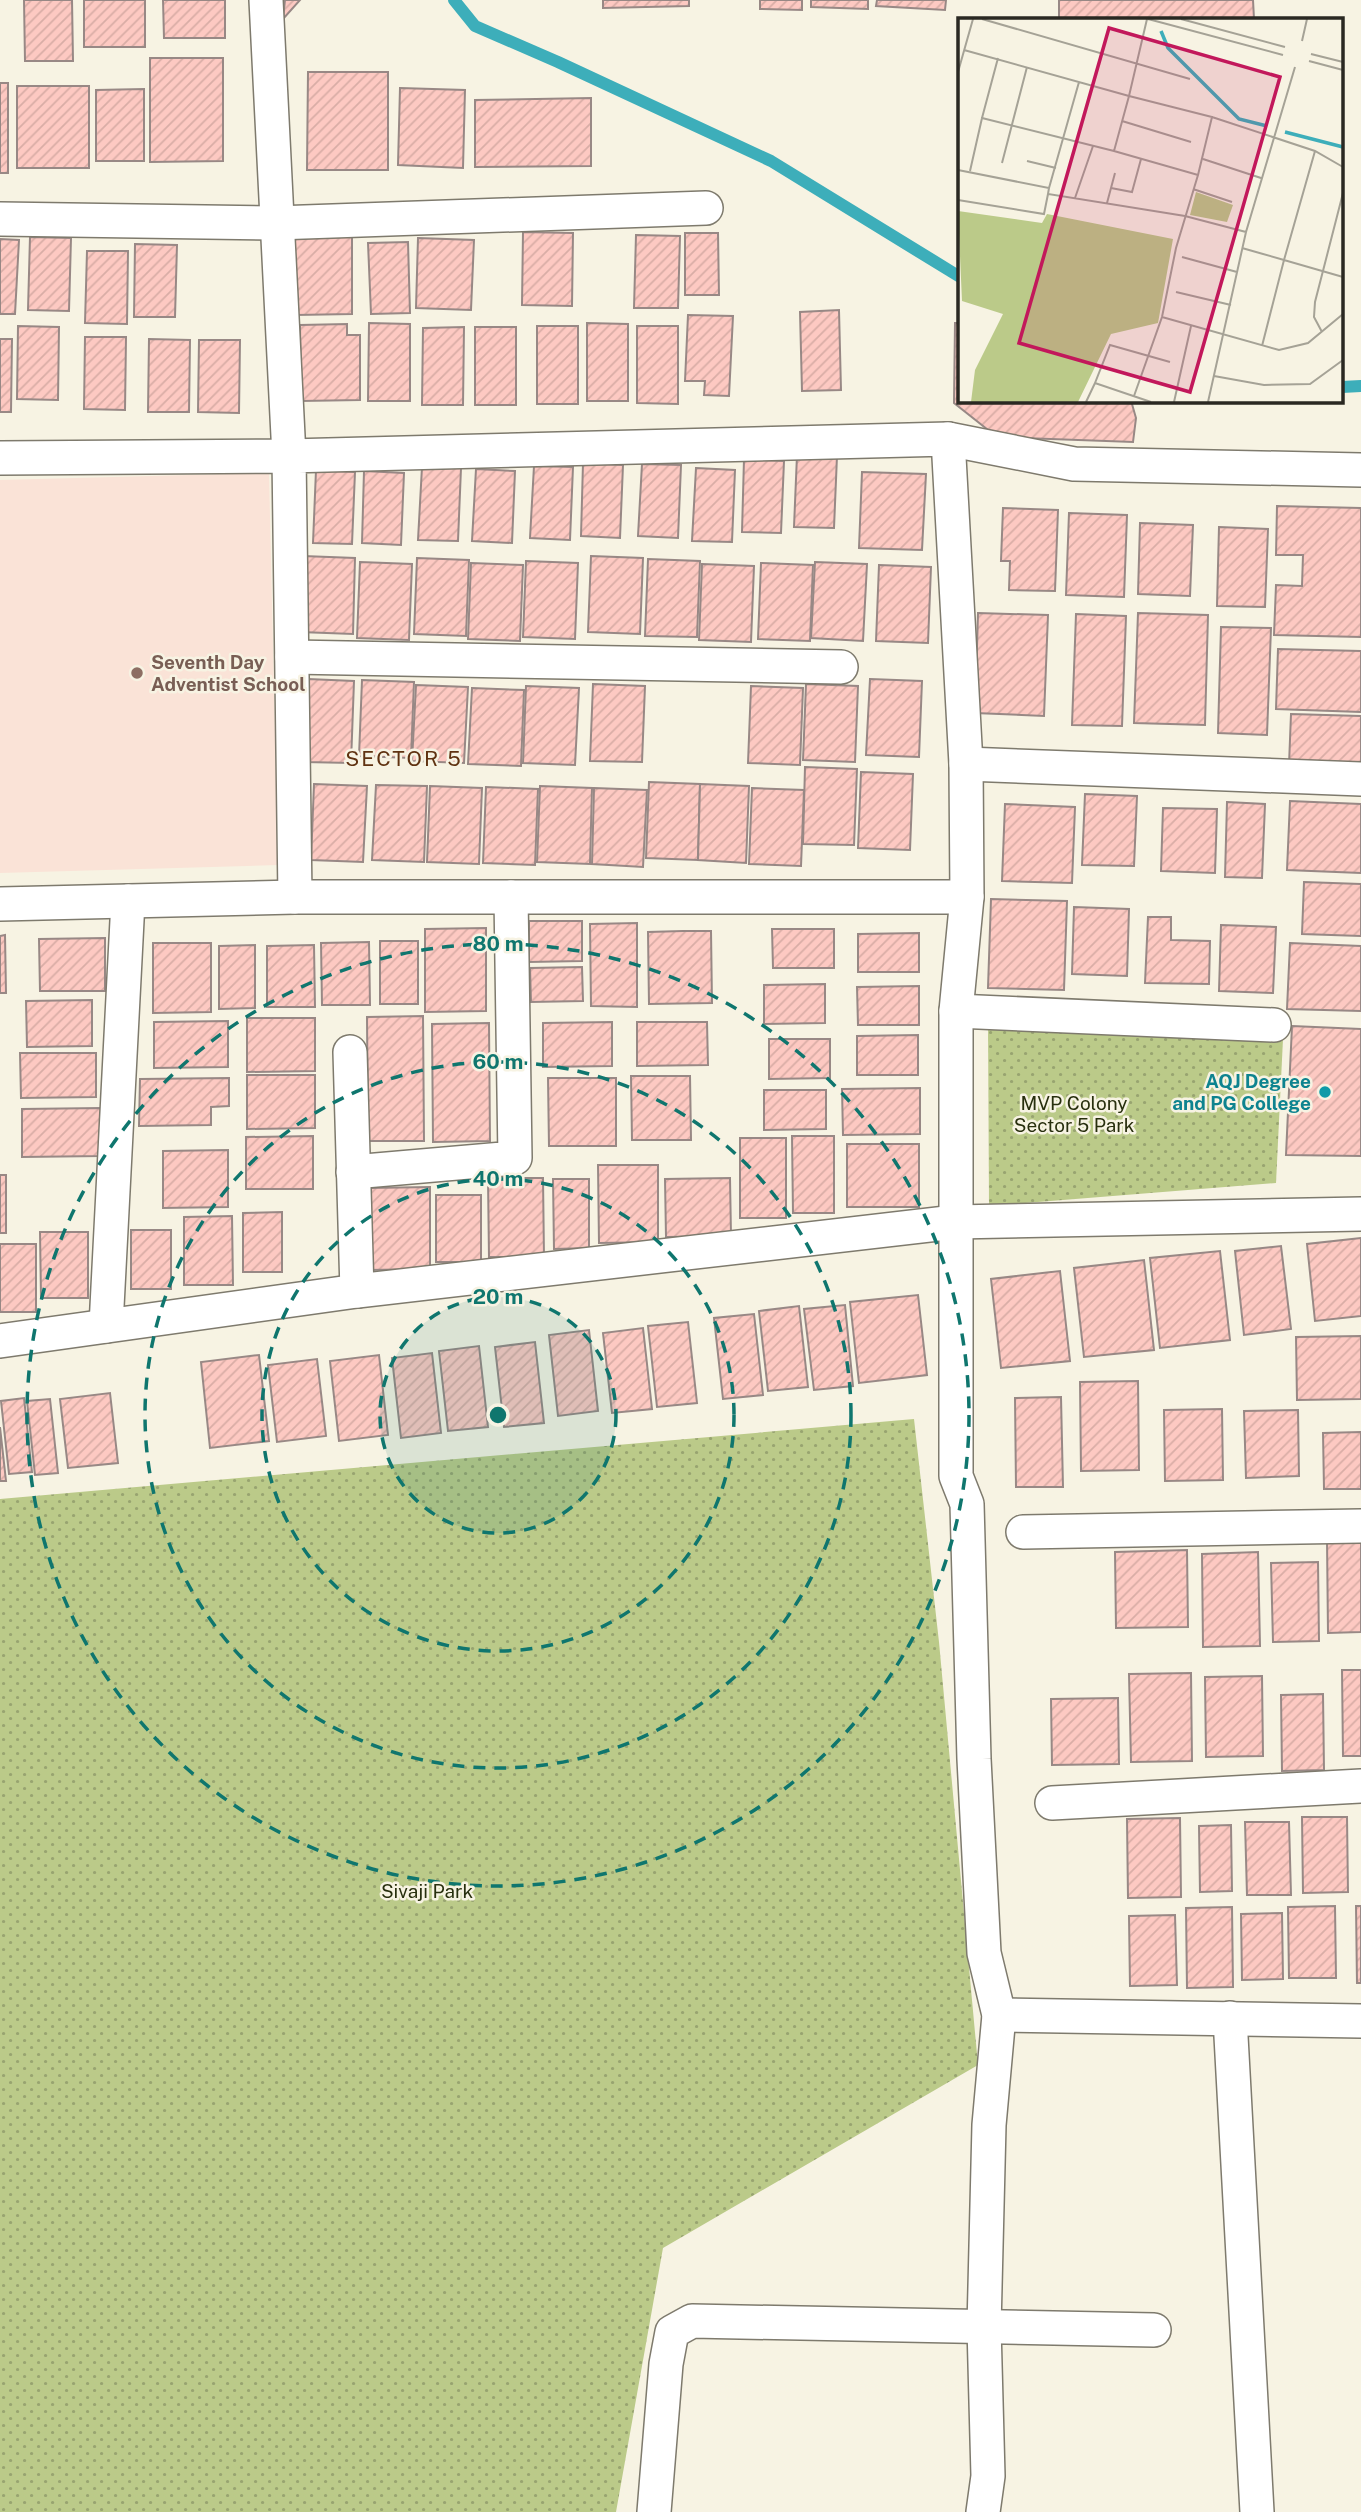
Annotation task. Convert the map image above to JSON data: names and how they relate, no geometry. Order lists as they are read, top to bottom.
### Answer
{
  "districts": ["SECTOR 5"],
  "parks": ["MVP Colony Sector 5 Park", "Sivaji Park"],
  "places": ["Seventh Day Adventist School", "AQJ Degree and PG College"],
  "rings": [
    "80 m",
    "60 m",
    "40 m",
    "20 m"
  ]
}
